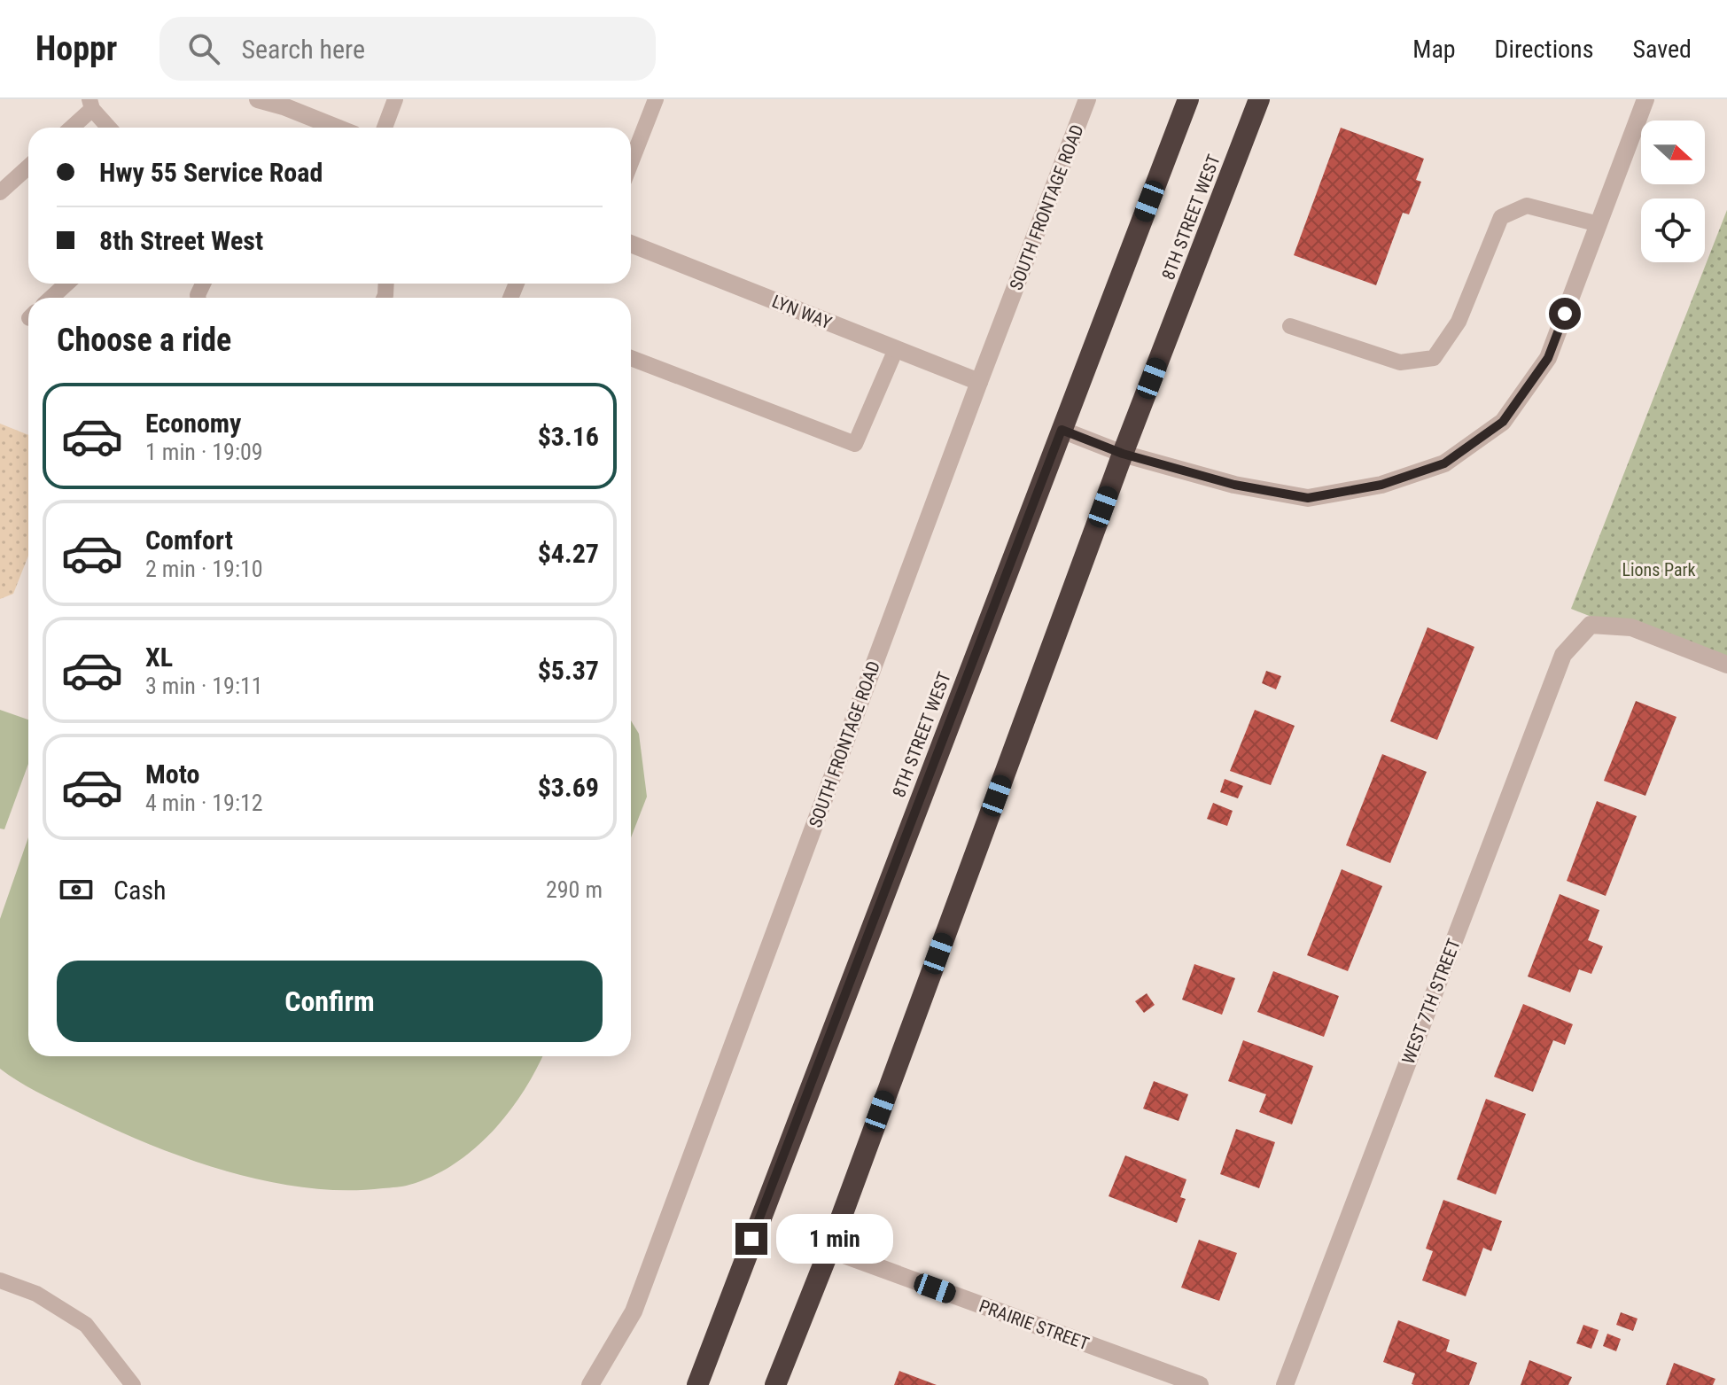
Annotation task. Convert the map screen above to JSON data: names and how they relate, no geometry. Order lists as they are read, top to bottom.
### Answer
{
  "streets": {
    "highway": ["8TH STREET WEST"],
    "street": [
      "SOUTH FRONTAGE ROAD",
      "LYN WAY",
      "WEST 7TH STREET",
      "PRAIRIE STREET"
    ]
  },
  "crossings": [
    ["SOUTH FRONTAGE ROAD", "LYN WAY"],
    ["8TH STREET WEST", "PRAIRIE STREET"]
  ],
  "parks": ["Lions Park"],
  "north": "right",
  "page": {
    "header": "Hoppr",
    "search": "Search here",
    "nav": ["Map", "Directions", "Saved"],
    "banner": ["Hwy 55 Service Road", "8th Street West"],
    "heading": "Choose a ride",
    "list": [
      {
        "name": "Economy",
        "note": "1 min · 19:09",
        "value": "$3.16"
      },
      {
        "name": "Comfort",
        "note": "2 min · 19:10",
        "value": "$4.27"
      },
      {
        "name": "XL",
        "note": "3 min · 19:11",
        "value": "$5.37"
      },
      {
        "name": "Moto",
        "note": "4 min · 19:12",
        "value": "$3.69"
      }
    ],
    "pay": ["Cash", "290 m"],
    "buttons": "Confirm",
    "bubble": "1 min"
  }
}
